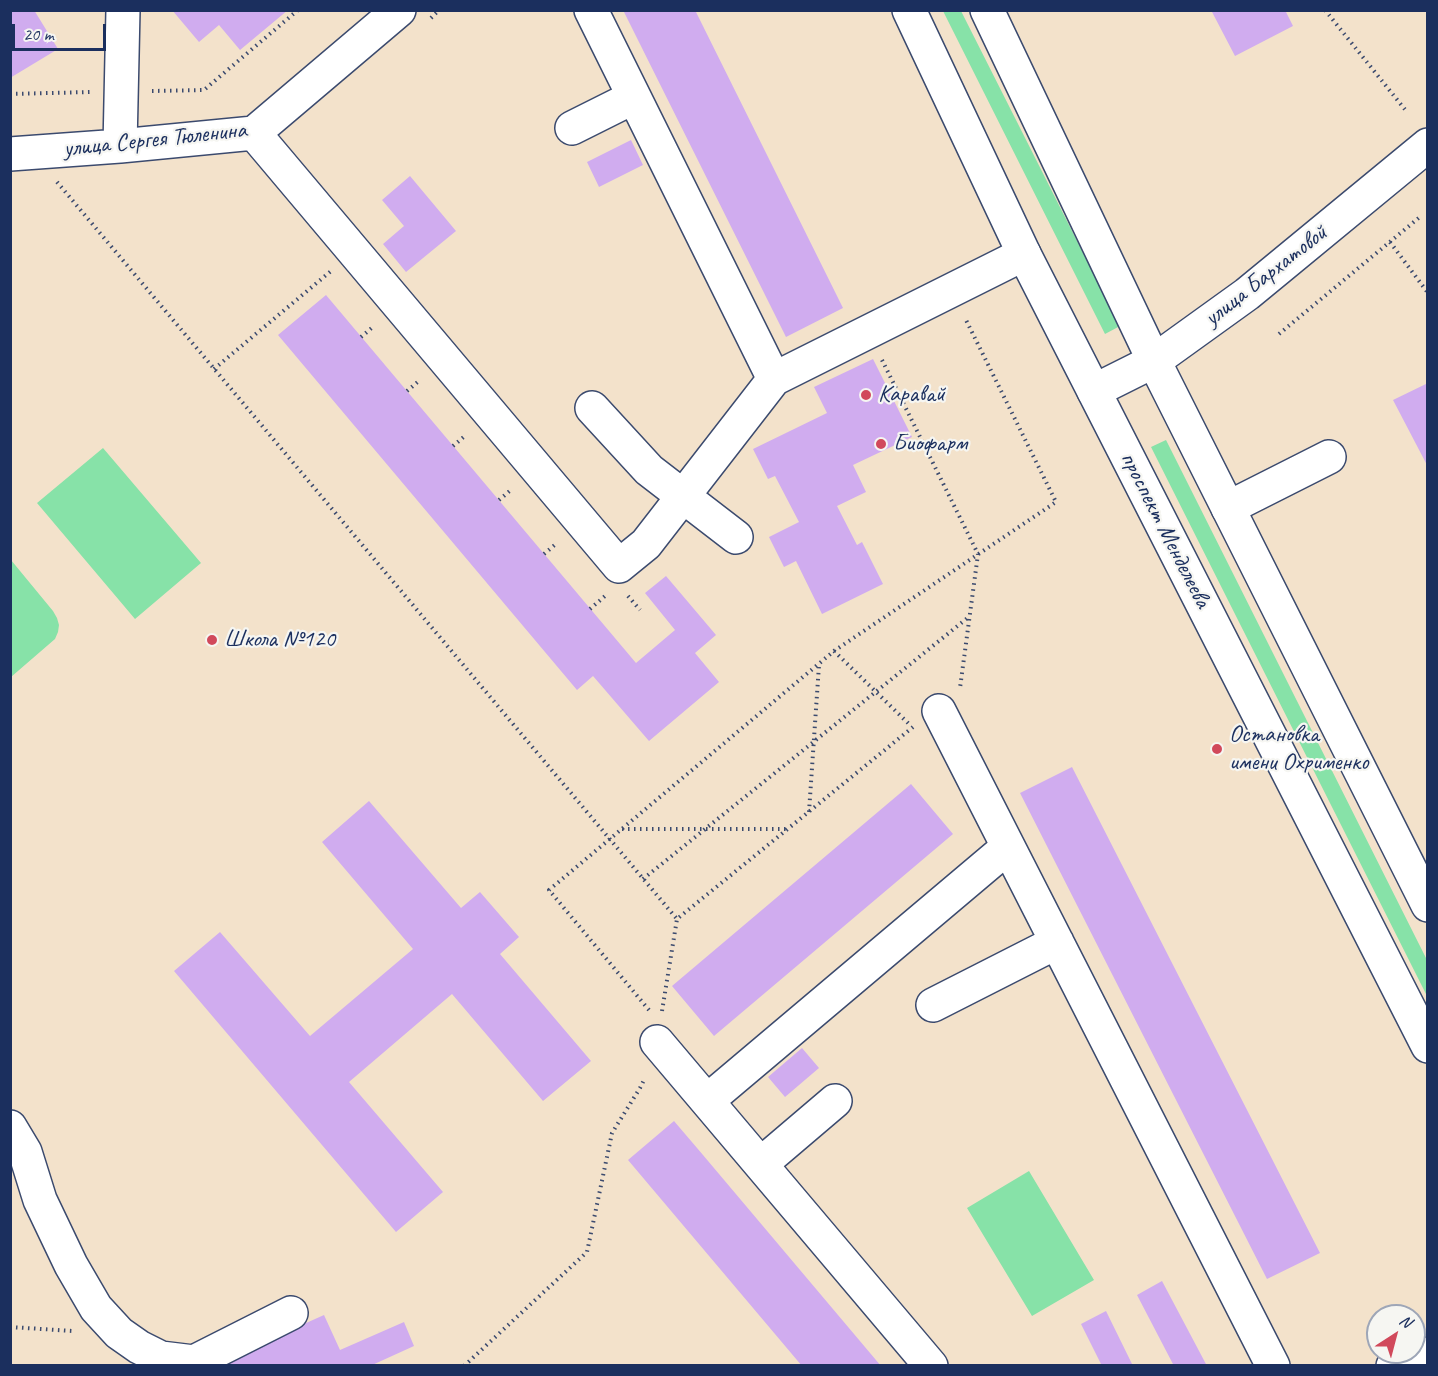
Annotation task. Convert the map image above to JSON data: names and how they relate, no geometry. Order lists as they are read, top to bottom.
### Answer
{
  "streets": {
    "main road": ["улица Сергея Тюленина", "улица Бархатовой", "проспект Менделеева"]
  },
  "crossings": [
    ["улица Бархатовой", "проспект Менделеева"]
  ],
  "places": [
    "Каравай",
    "Биофарм",
    "Школа №120",
    "Остановка имени Охрименко"
  ],
  "scale_bar": "20 m",
  "north": "top right"
}
